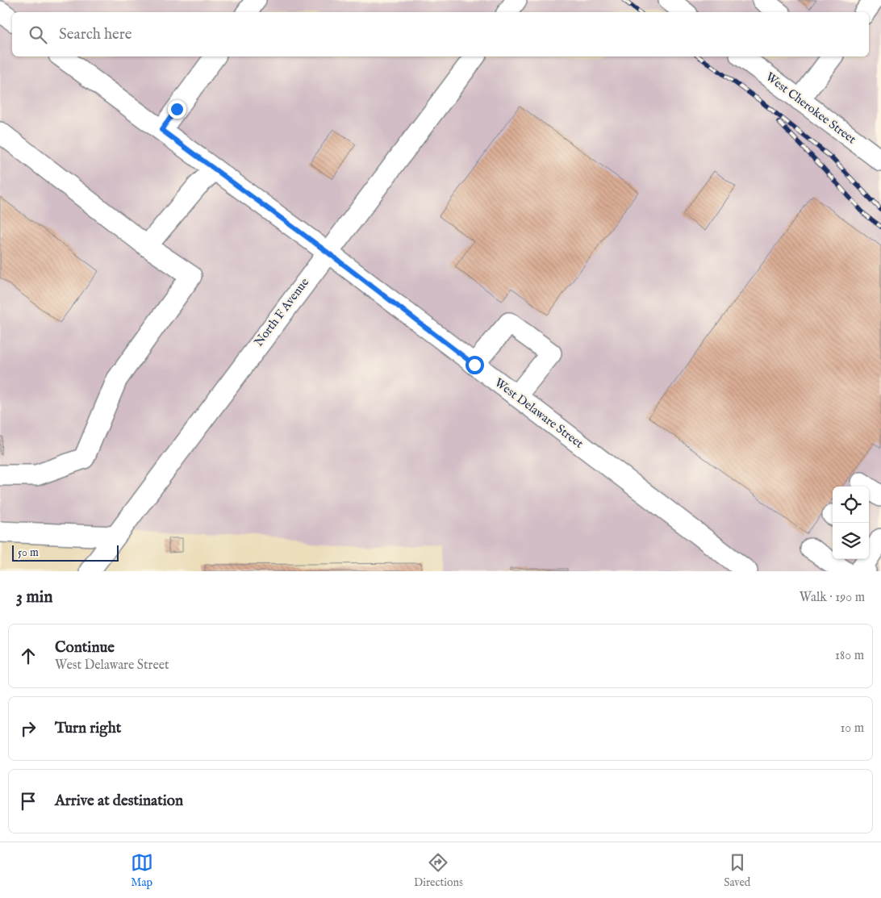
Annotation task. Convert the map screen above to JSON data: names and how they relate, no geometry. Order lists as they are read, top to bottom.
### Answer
{
  "streets": {
    "street": ["West Cherokee Street", "North F Avenue", "West Delaware Street"]
  },
  "crossings": [
    ["North F Avenue", "West Delaware Street"]
  ],
  "scale_bar": "50 m",
  "page": {
    "search": "Search here",
    "scale": "50 m",
    "heading": ["3 min", "Walk · 190 m"],
    "list": [
      ["Continue", "West Delaware Street", "180 m"],
      ["Turn right", "10 m"],
      "Arrive at destination"
    ],
    "nav": ["Map", "Directions", "Saved"]
  }
}
